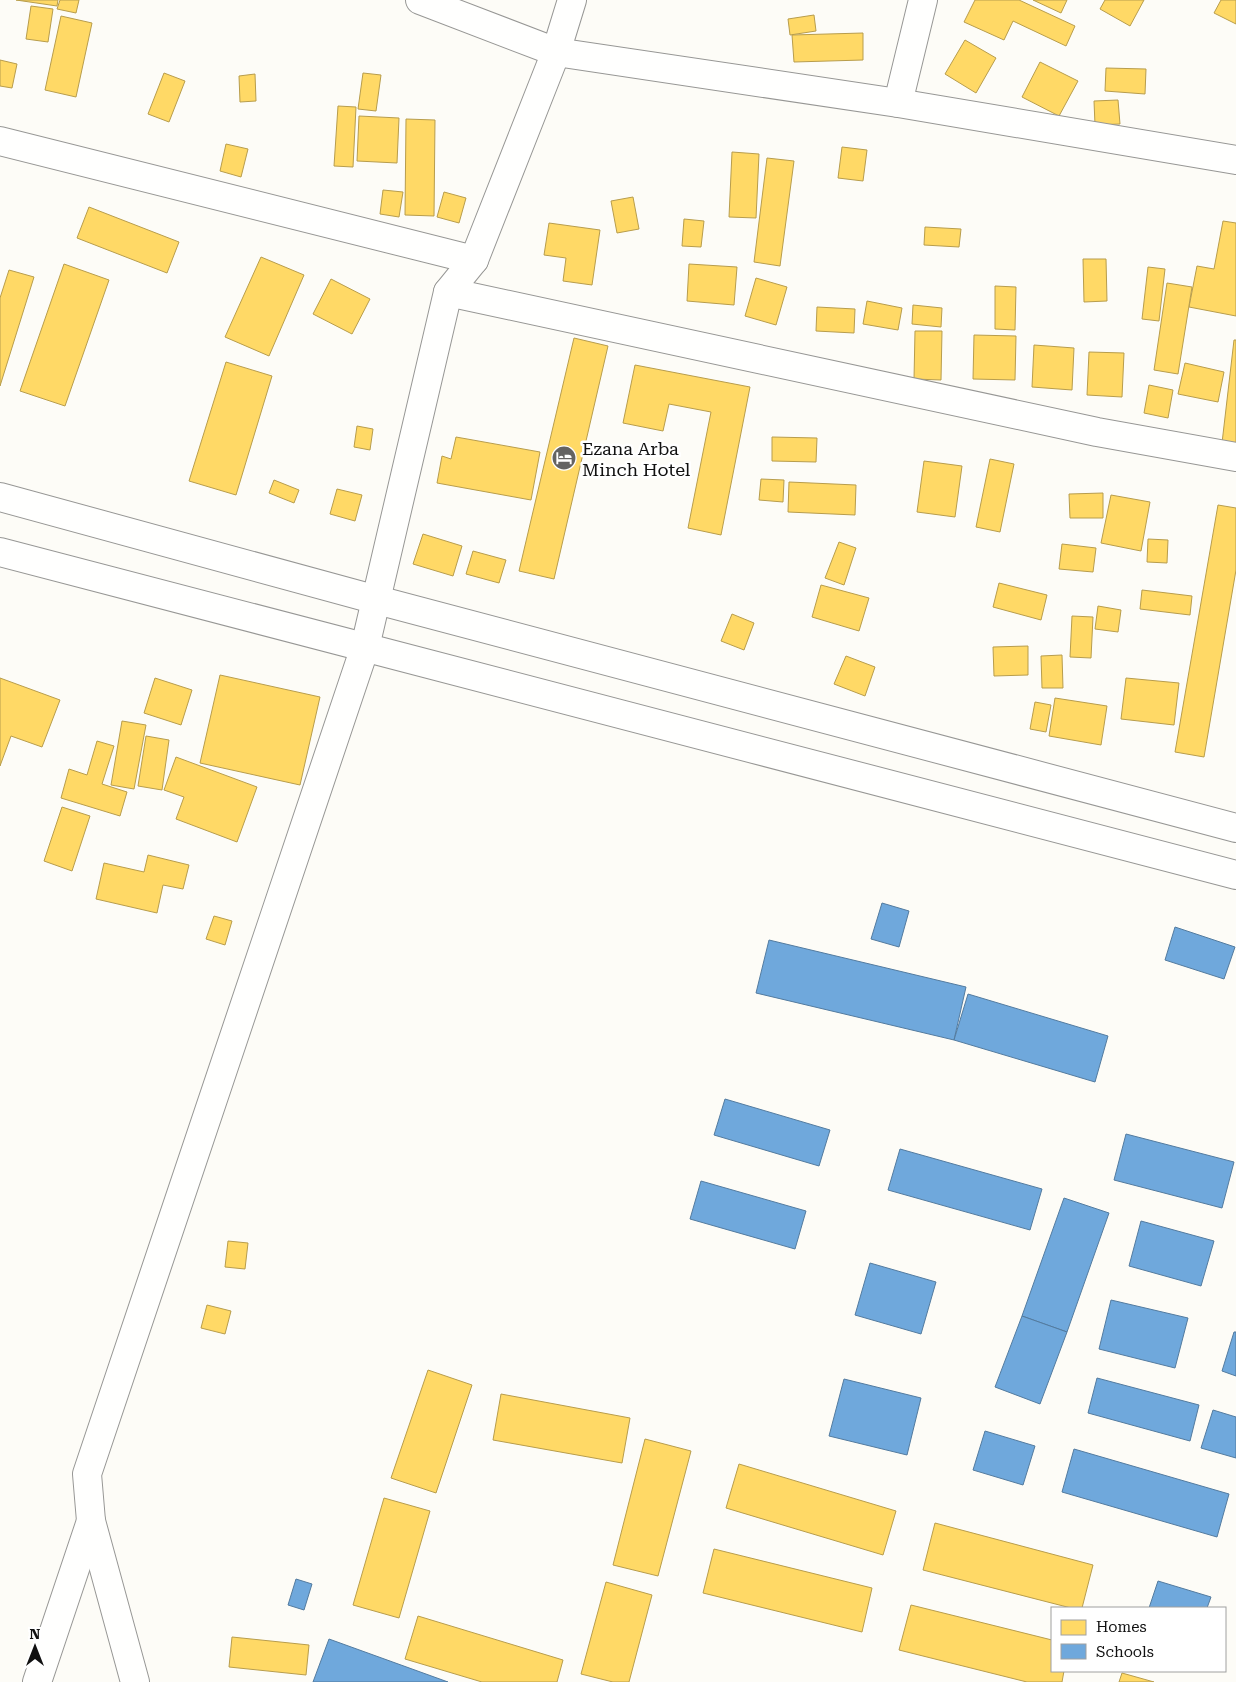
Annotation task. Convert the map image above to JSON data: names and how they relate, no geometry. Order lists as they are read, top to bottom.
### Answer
{
  "places": {
    "hotel": ["Ezana Arba Minch Hotel"]
  },
  "legend": ["Homes", "Schools"],
  "north": "top"
}
